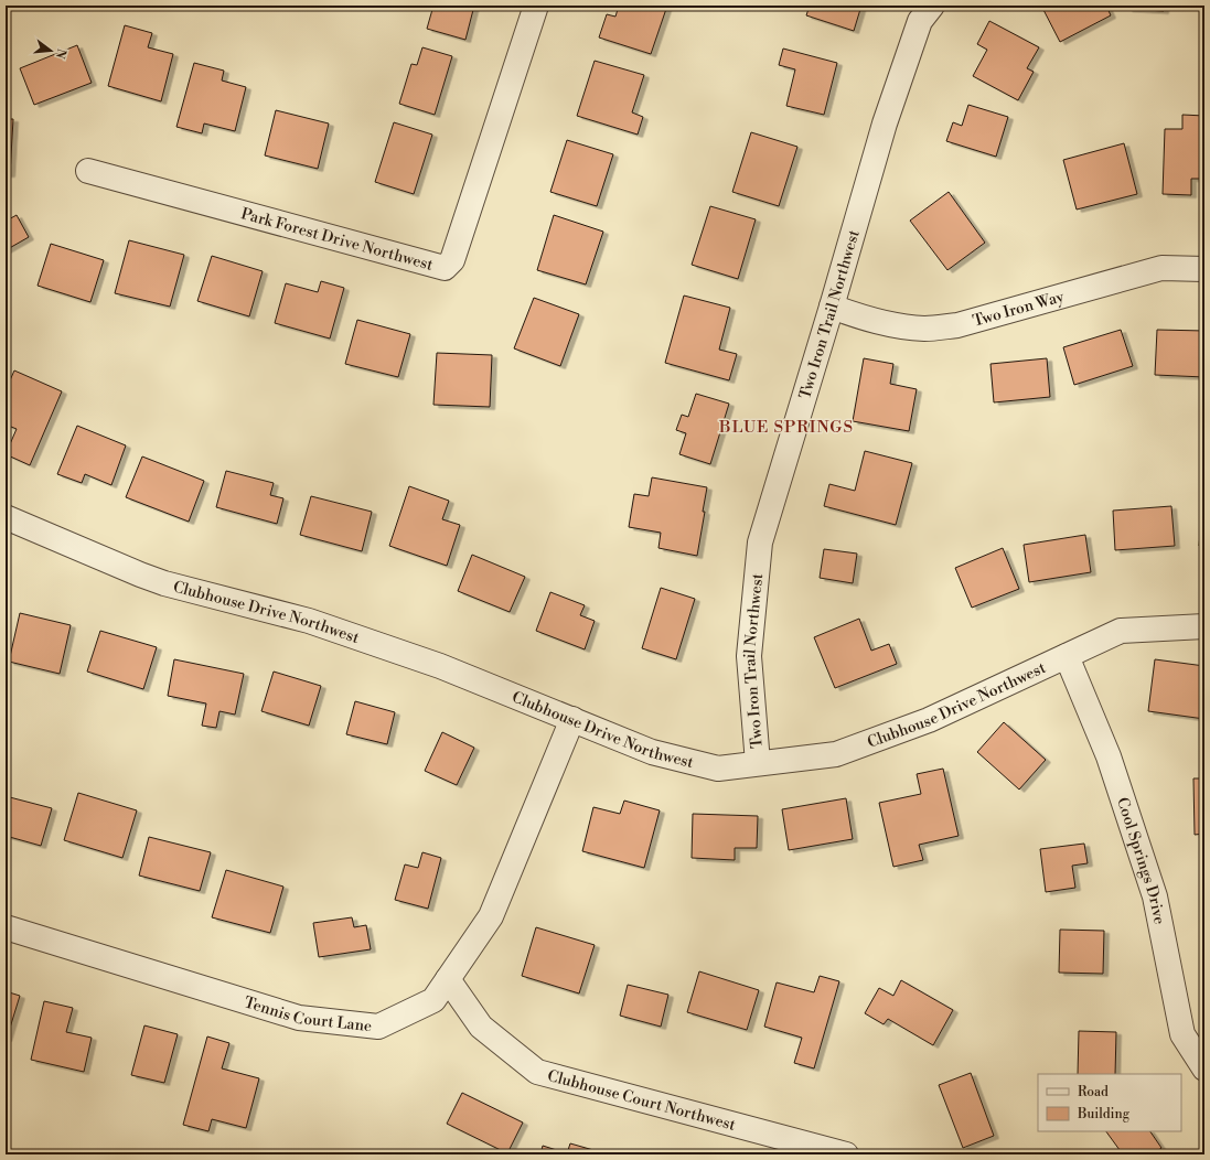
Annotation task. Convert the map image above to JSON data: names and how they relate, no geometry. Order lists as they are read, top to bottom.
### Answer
{
  "streets": {
    "street": [
      "Park Forest Drive Northwest",
      "Two Iron Way",
      "Two Iron Trail Northwest",
      "Clubhouse Drive Northwest",
      "Cool Springs Drive",
      "Tennis Court Lane",
      "Clubhouse Court Northwest"
    ]
  },
  "crossings": [
    ["Two Iron Way", "Two Iron Trail Northwest"],
    ["Two Iron Trail Northwest", "Clubhouse Drive Northwest"],
    ["Clubhouse Drive Northwest", "Cool Springs Drive"],
    ["Clubhouse Drive Northwest", "Tennis Court Lane"],
    ["Tennis Court Lane", "Clubhouse Court Northwest"]
  ],
  "districts": ["BLUE SPRINGS"],
  "legend": ["Road", "Building"],
  "north": "right"
}
